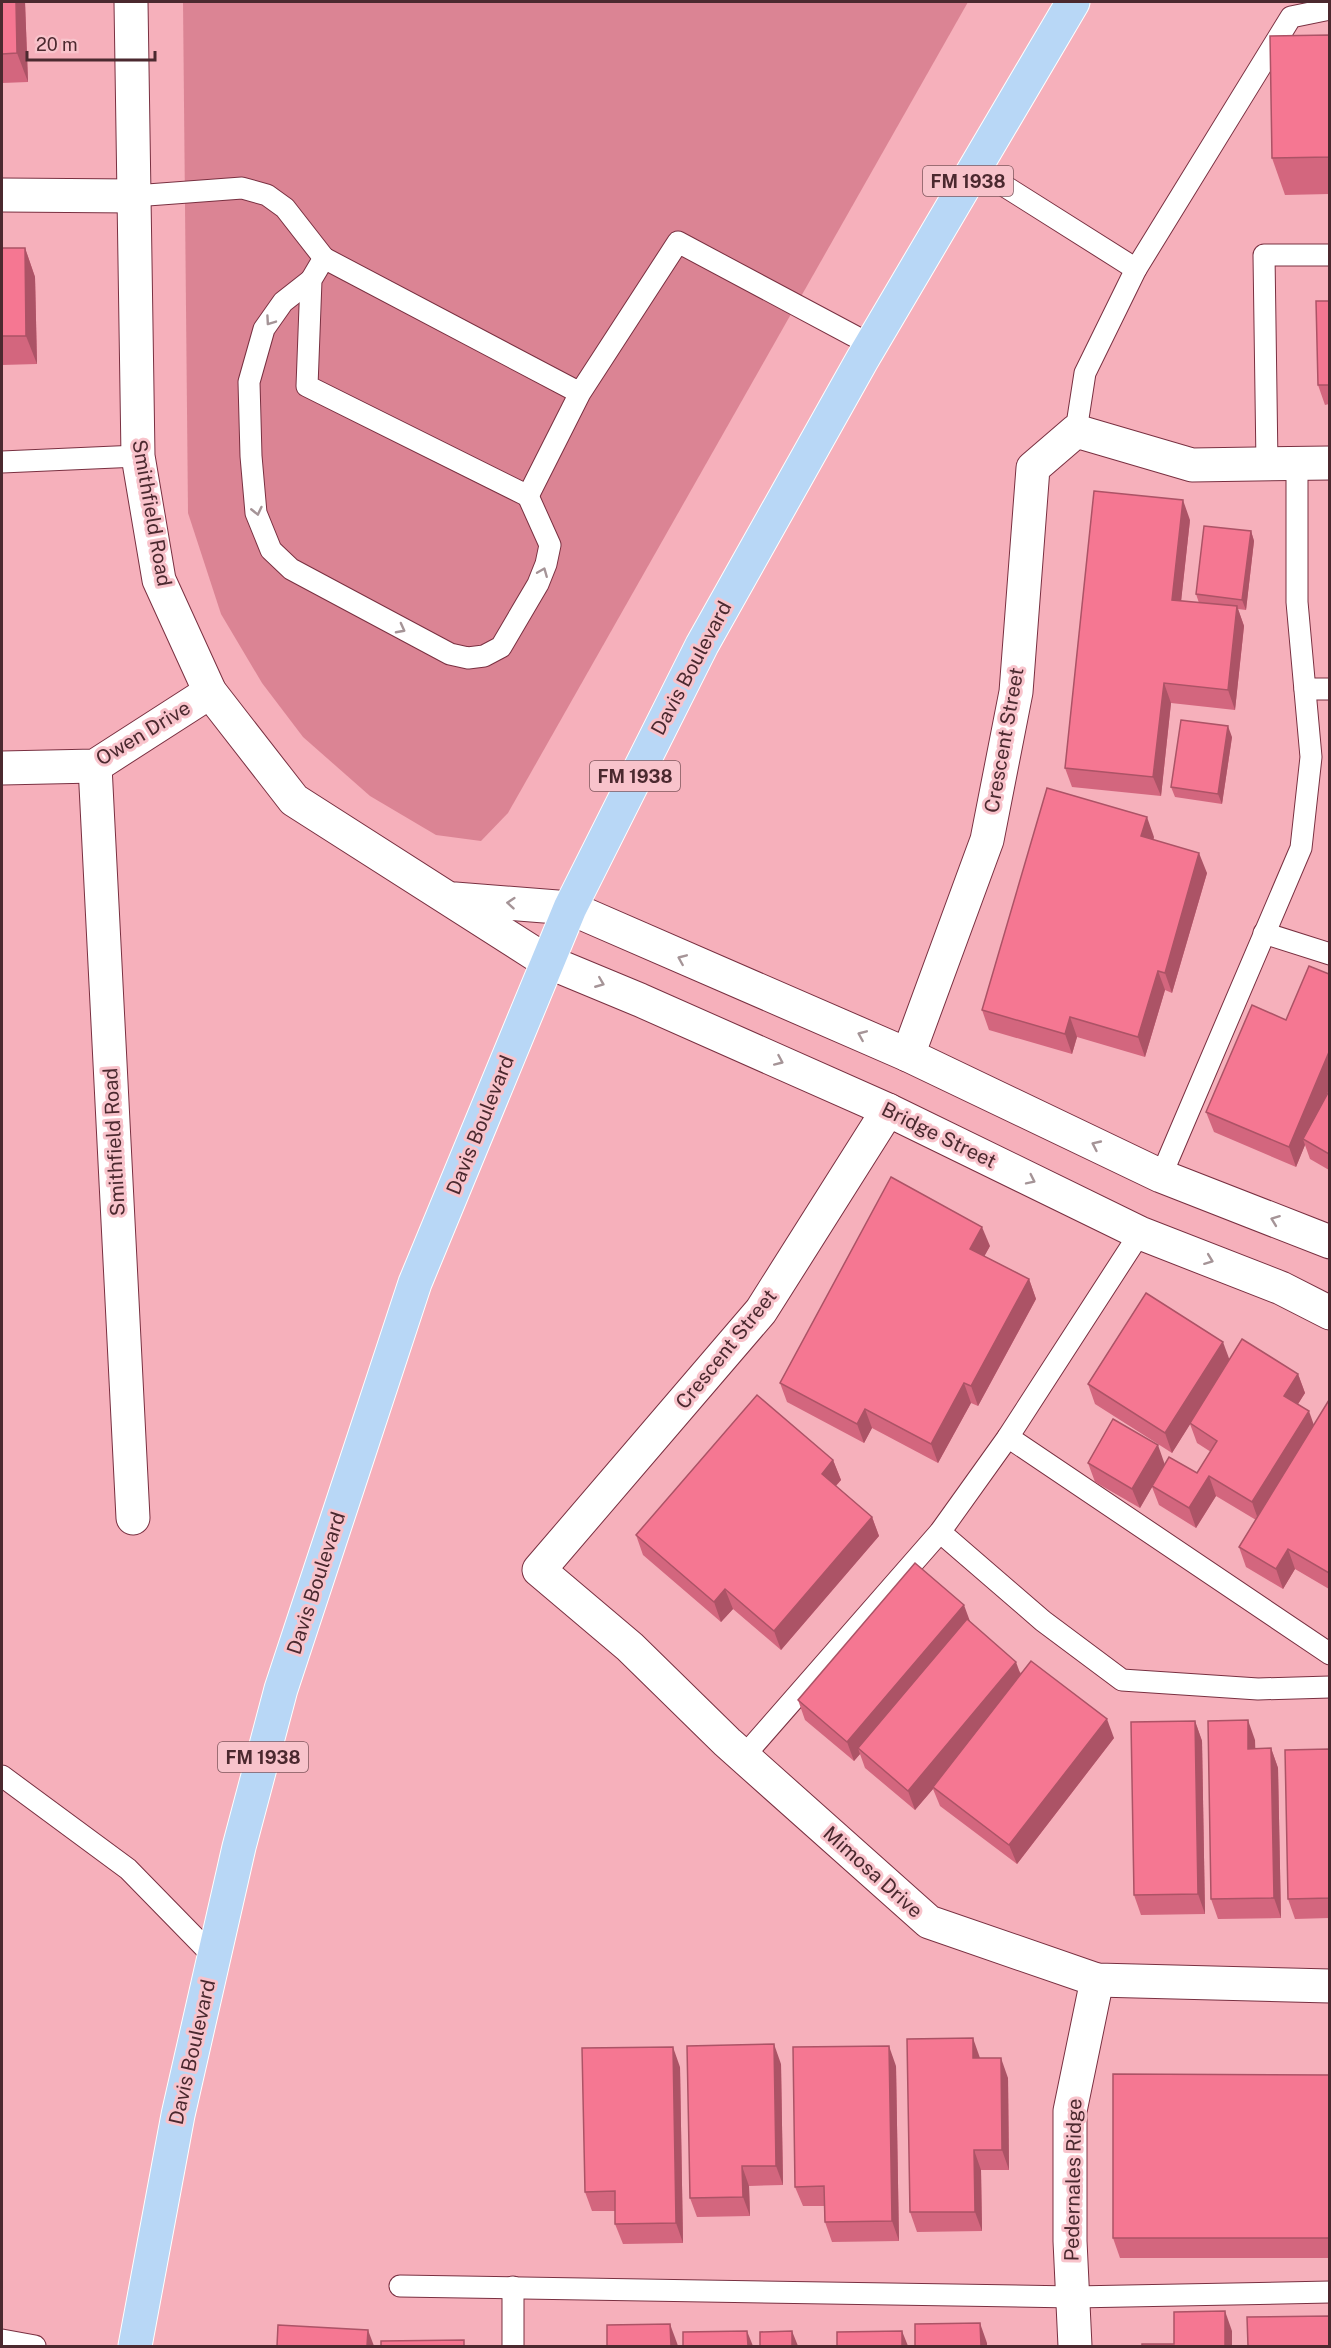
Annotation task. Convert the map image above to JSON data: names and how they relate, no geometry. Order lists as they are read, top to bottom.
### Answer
{
  "streets": {
    "main road": ["FM 1938", "Davis Boulevard"],
    "street": [
      "Smithfield Road",
      "Owen Drive",
      "Crescent Street",
      "Bridge Street",
      "Mimosa Drive",
      "Pedernales Ridge"
    ]
  },
  "crossings": [
    ["Smithfield Road", "Davis Boulevard"],
    ["Smithfield Road", "Owen Drive"],
    ["Smithfield Road", "Bridge Street"],
    ["Davis Boulevard", "Bridge Street"],
    ["Crescent Street", "Bridge Street"],
    ["Crescent Street", "Mimosa Drive"],
    ["Mimosa Drive", "Pedernales Ridge"]
  ],
  "scale_bar": "20 m"
}
